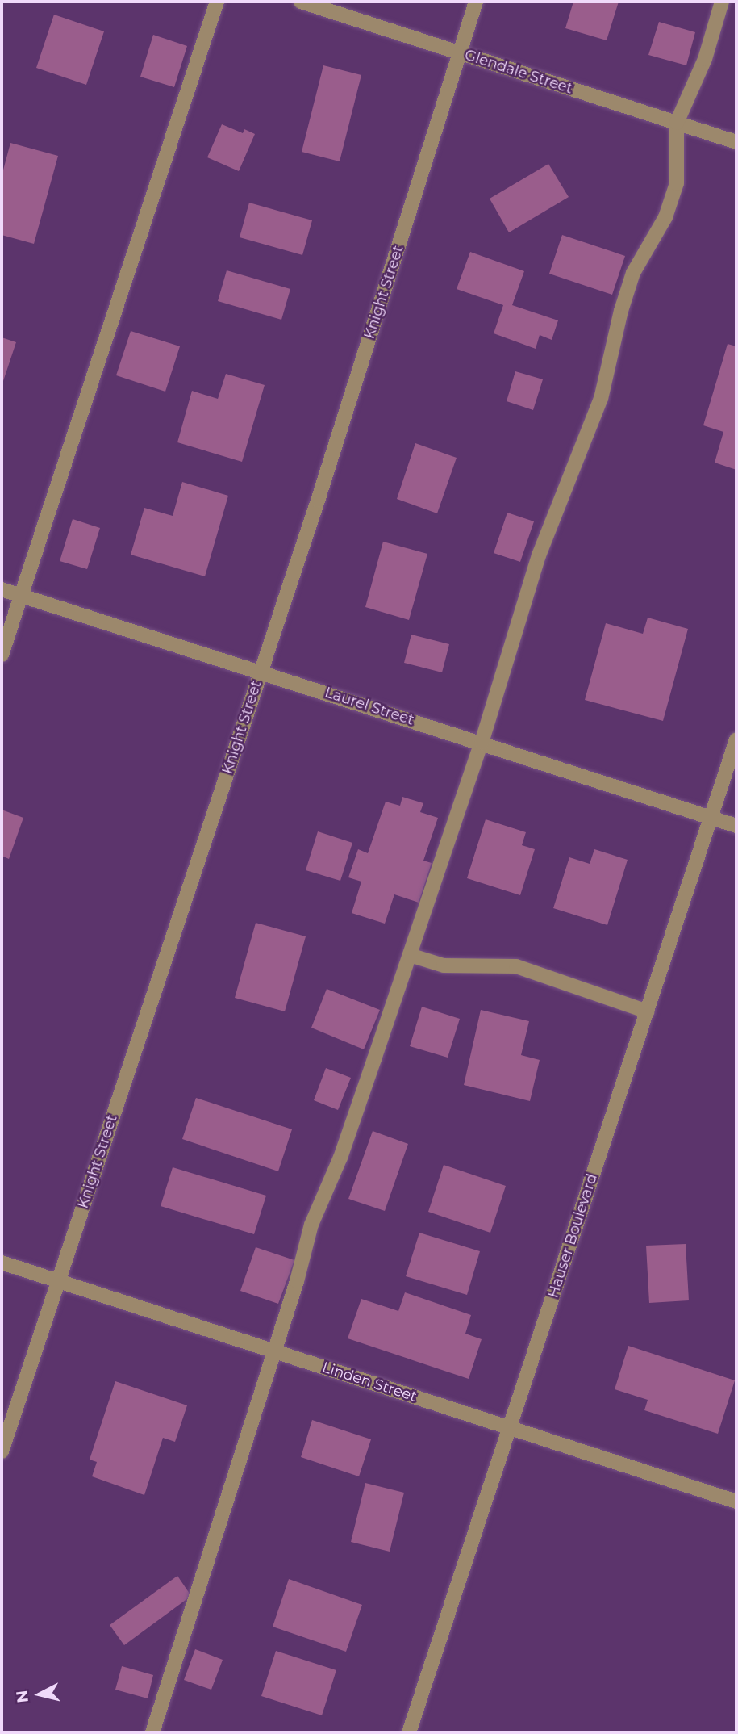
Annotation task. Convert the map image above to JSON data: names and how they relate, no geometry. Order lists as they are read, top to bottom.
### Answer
{
  "streets": {
    "street": [
      "Glendale Street",
      "Knight Street",
      "Laurel Street",
      "Hauser Boulevard",
      "Linden Street"
    ]
  },
  "crossings": [
    ["Glendale Street", "Knight Street"],
    ["Knight Street", "Laurel Street"],
    ["Knight Street", "Linden Street"],
    ["Laurel Street", "Hauser Boulevard"],
    ["Hauser Boulevard", "Linden Street"]
  ],
  "north": "left"
}
